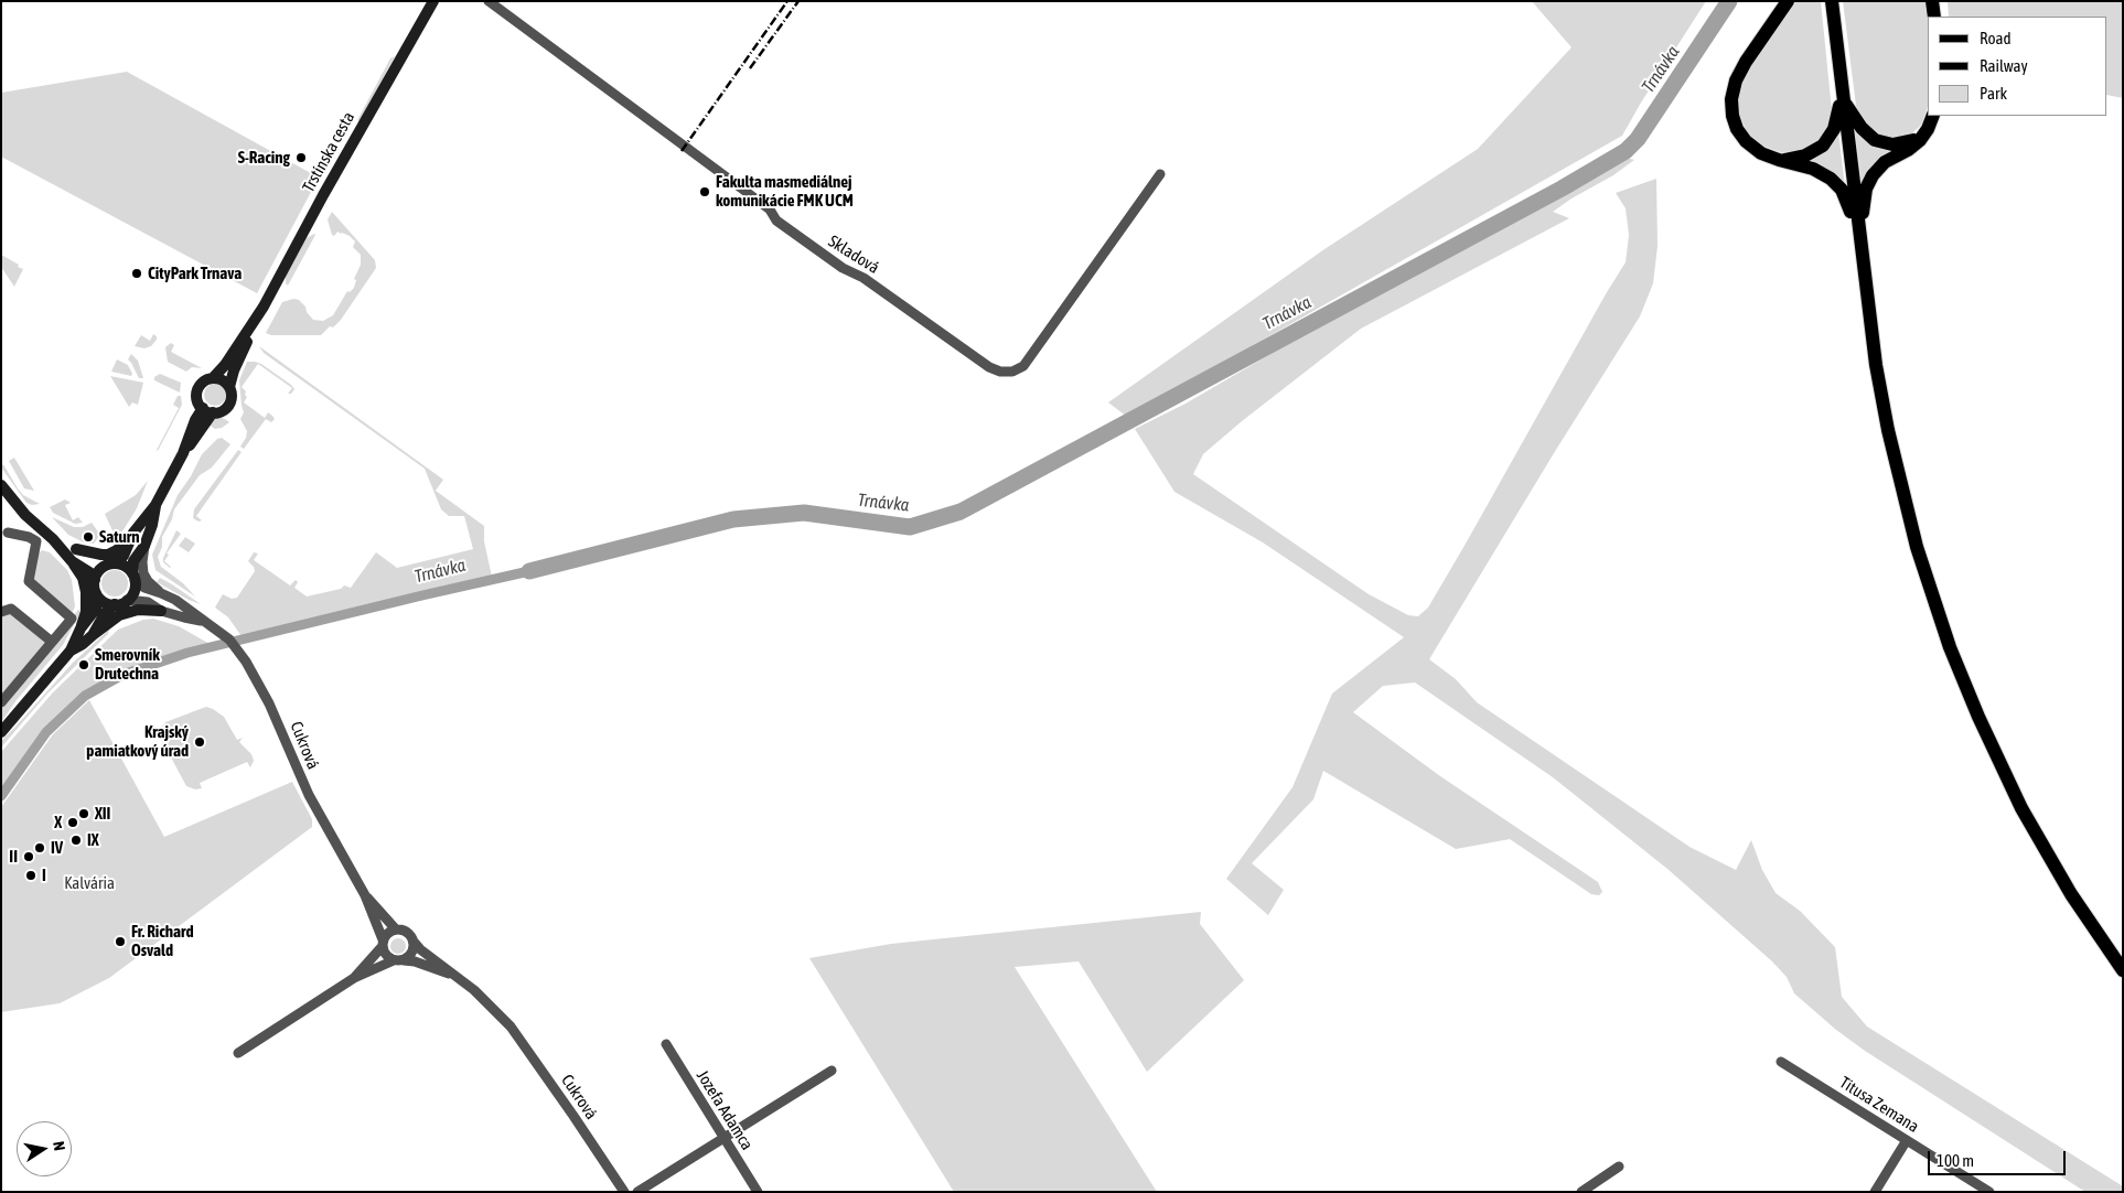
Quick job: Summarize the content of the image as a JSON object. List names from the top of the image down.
{
  "streets": {
    "main road": ["Trstínska cesta"],
    "street": [
      "Skladová",
      "Cukrová",
      "Titusa Zemana",
      "Jozefa Adamca"
    ]
  },
  "crossings": [
    ["Trstínska cesta", "Cukrová"]
  ],
  "water": ["Trnávka"],
  "parks": ["Kalvária"],
  "places": [
    "S-Racing",
    "Fakulta masmediálnej komunikácie FMK UCM",
    "CityPark Trnava",
    "Saturn",
    "Smerovník Drutechna",
    "Krajský pamiatkový úrad",
    "XII",
    "X",
    "IX",
    "IV",
    "II",
    "I",
    "Fr. Richard Osvald"
  ],
  "legend": ["Road", "Railway", "Park"],
  "scale_bar": "100 m",
  "north": "right"
}
